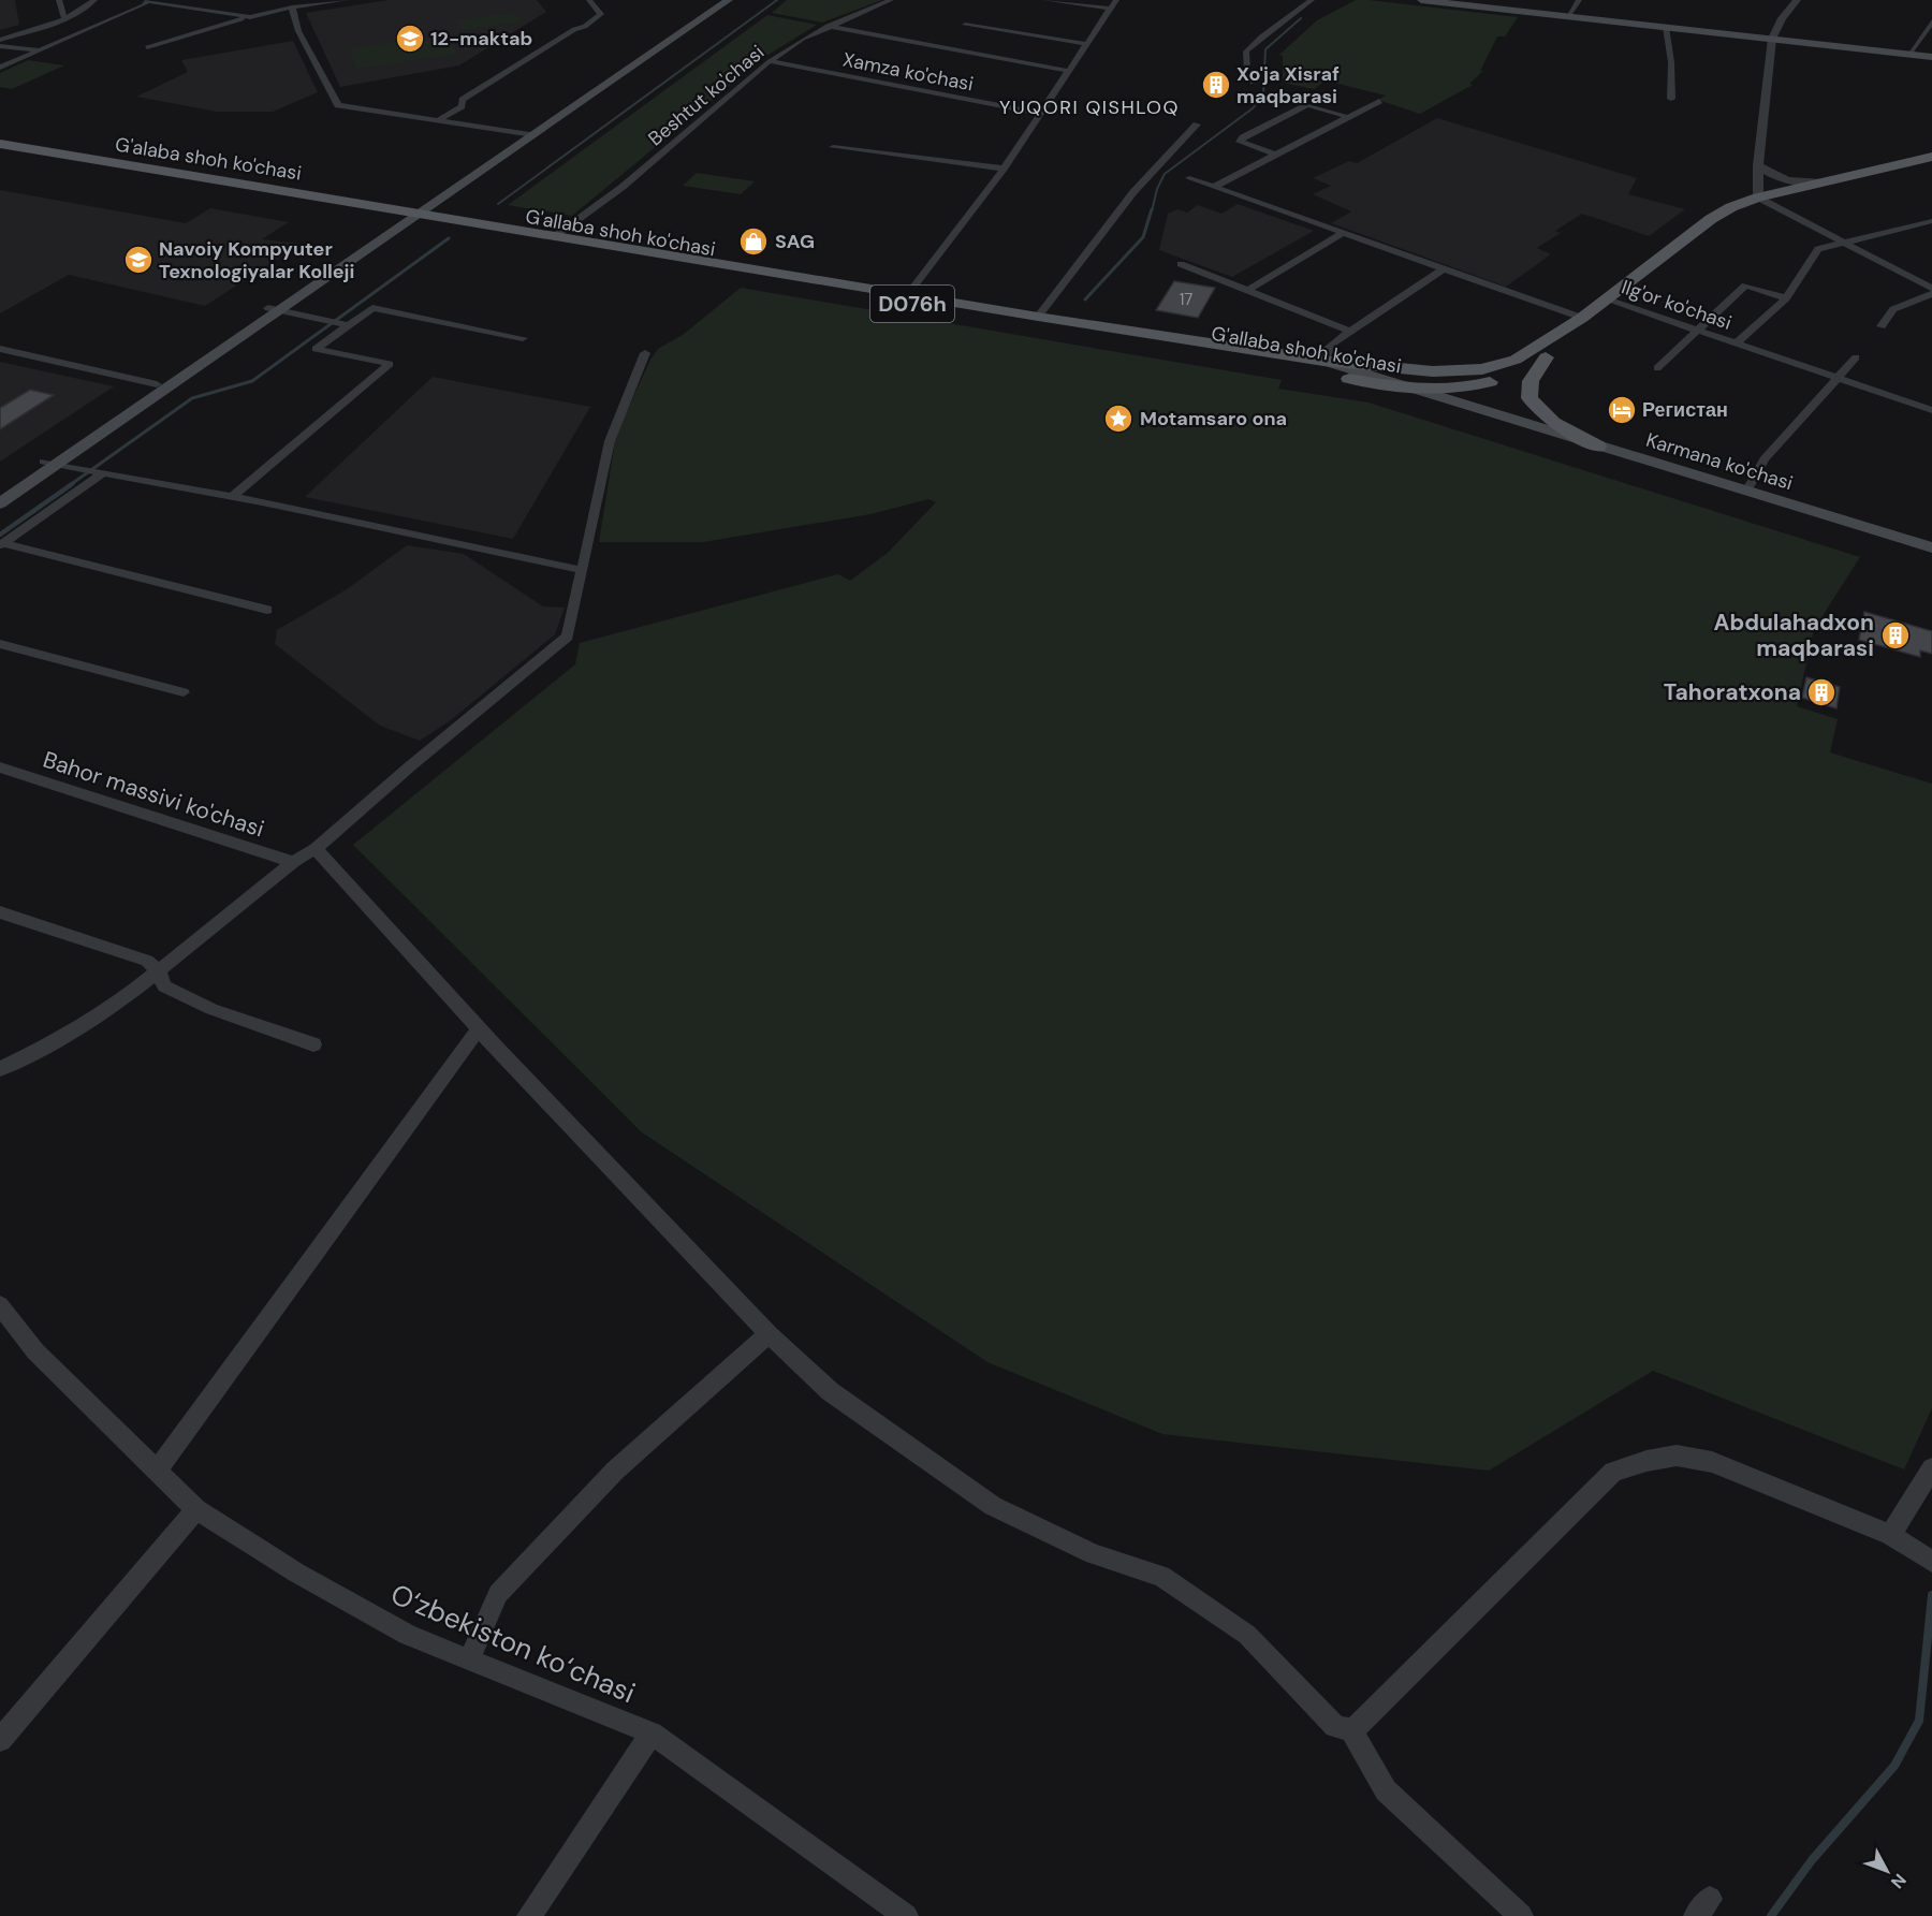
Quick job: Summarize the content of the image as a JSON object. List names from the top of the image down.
{
  "streets": {
    "main road": [
      "G'alaba shoh ko'chasi",
      "G'allaba shoh ko'chasi",
      "D076h",
      "Karmana ko'chasi"
    ],
    "street": [
      "Xamza ko'chasi",
      "Beshtut ko'chasi",
      "Ilg'or ko'chasi",
      "Bahor massivi ko'chasi",
      "O‘zbekiston ko‘chasi"
    ]
  },
  "crossings": [
    ["Xamza ko'chasi", "Beshtut ko'chasi"],
    ["Beshtut ko'chasi", "G'allaba shoh ko'chasi"],
    ["G'alaba shoh ko'chasi", "G'allaba shoh ko'chasi"],
    ["G'allaba shoh ko'chasi", "Karmana ko'chasi"]
  ],
  "districts": ["YUQORI QISHLOQ"],
  "places": {
    "school or university": ["12-maktab", "Navoiy Kompyuter Texnologiyalar Kolleji"],
    "building": ["Xo'ja Xisraf maqbarasi", "Abdulahadxon maqbarasi", "Tahoratxona"],
    "shop": ["SAG"],
    "hotel": ["Регистан"],
    "place": ["Motamsaro ona"]
  },
  "house_numbers": ["17"],
  "north": "bottom right"
}
